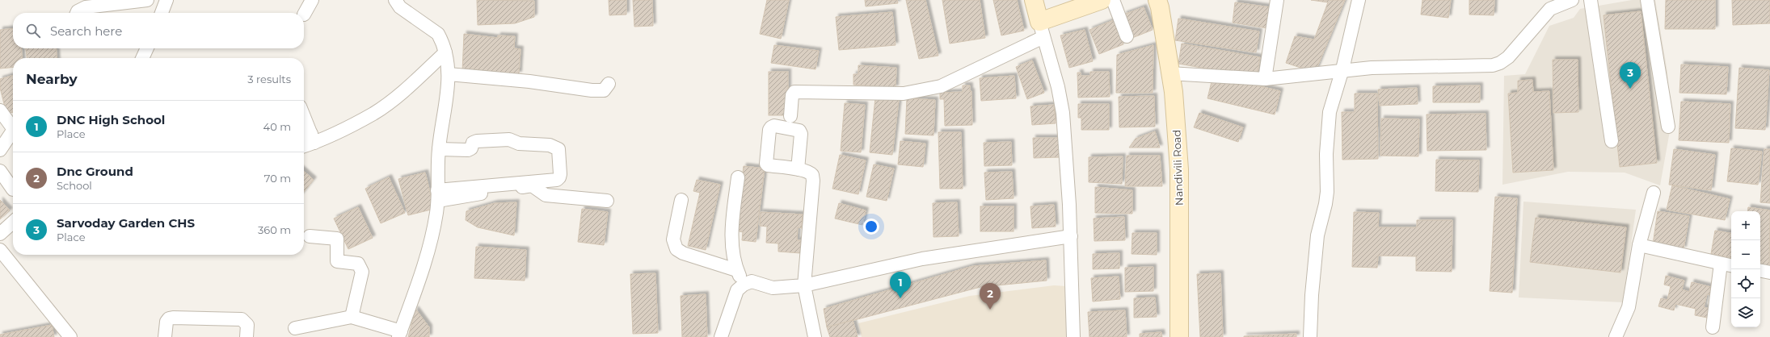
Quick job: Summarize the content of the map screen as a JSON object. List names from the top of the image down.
{
  "streets": {
    "street": ["Nandivili Road"]
  },
  "page": {
    "search": "Search here",
    "heading": ["Nearby", "3 results"],
    "pins": ["3", "1", "2"],
    "list": [
      {
        "mark": "1",
        "name": "DNC High School",
        "note": "Place",
        "value": "40 m"
      },
      {
        "mark": "2",
        "name": "Dnc Ground",
        "note": "School",
        "value": "70 m"
      },
      {
        "mark": "3",
        "name": "Sarvoday Garden CHS",
        "note": "Place",
        "value": "360 m"
      }
    ],
    "map_buttons": ["+", "−"]
  }
}
